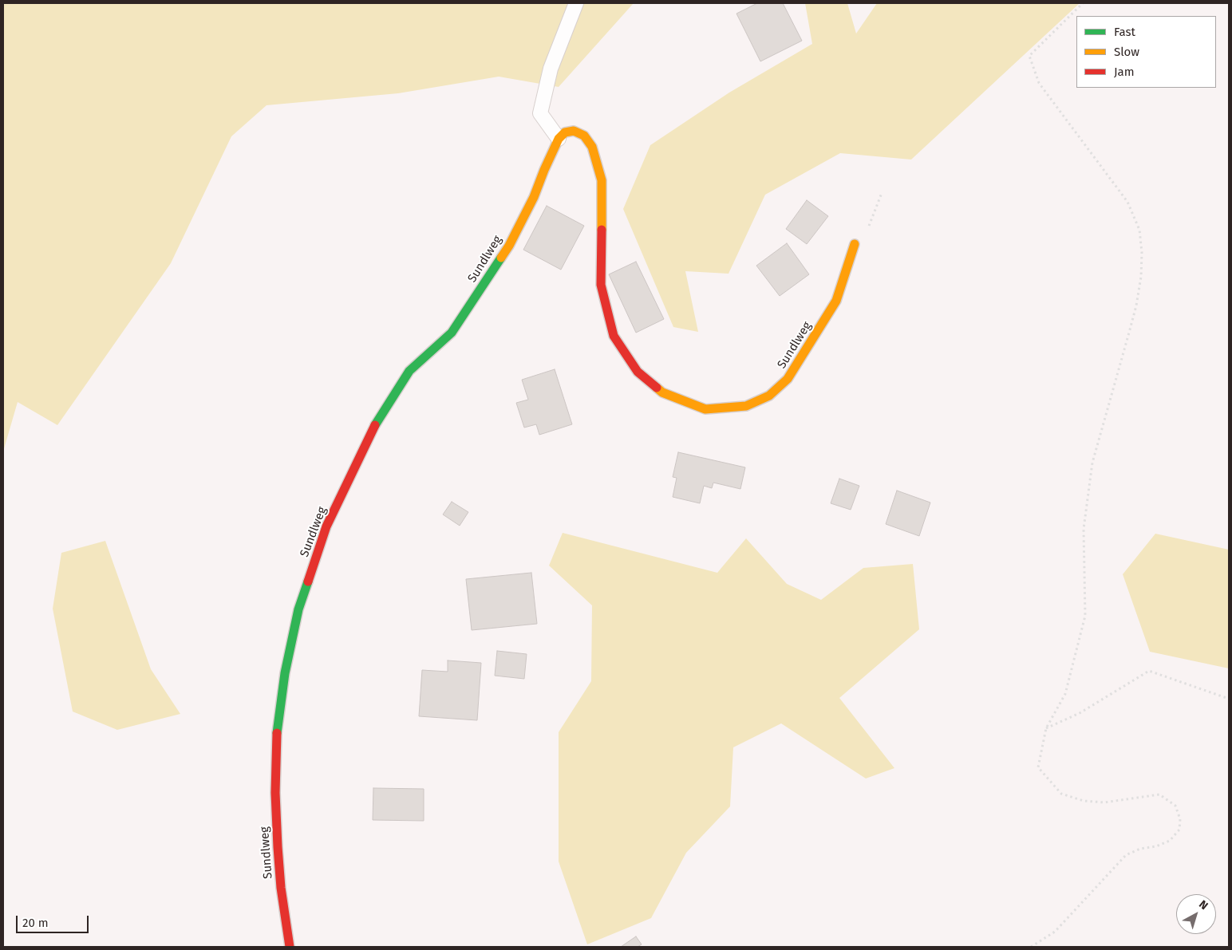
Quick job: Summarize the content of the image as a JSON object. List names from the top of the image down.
{
  "streets": {
    "street": ["Sundlweg"]
  },
  "legend": ["Fast", "Slow", "Jam"],
  "scale_bar": "20 m",
  "north": "top right"
}
